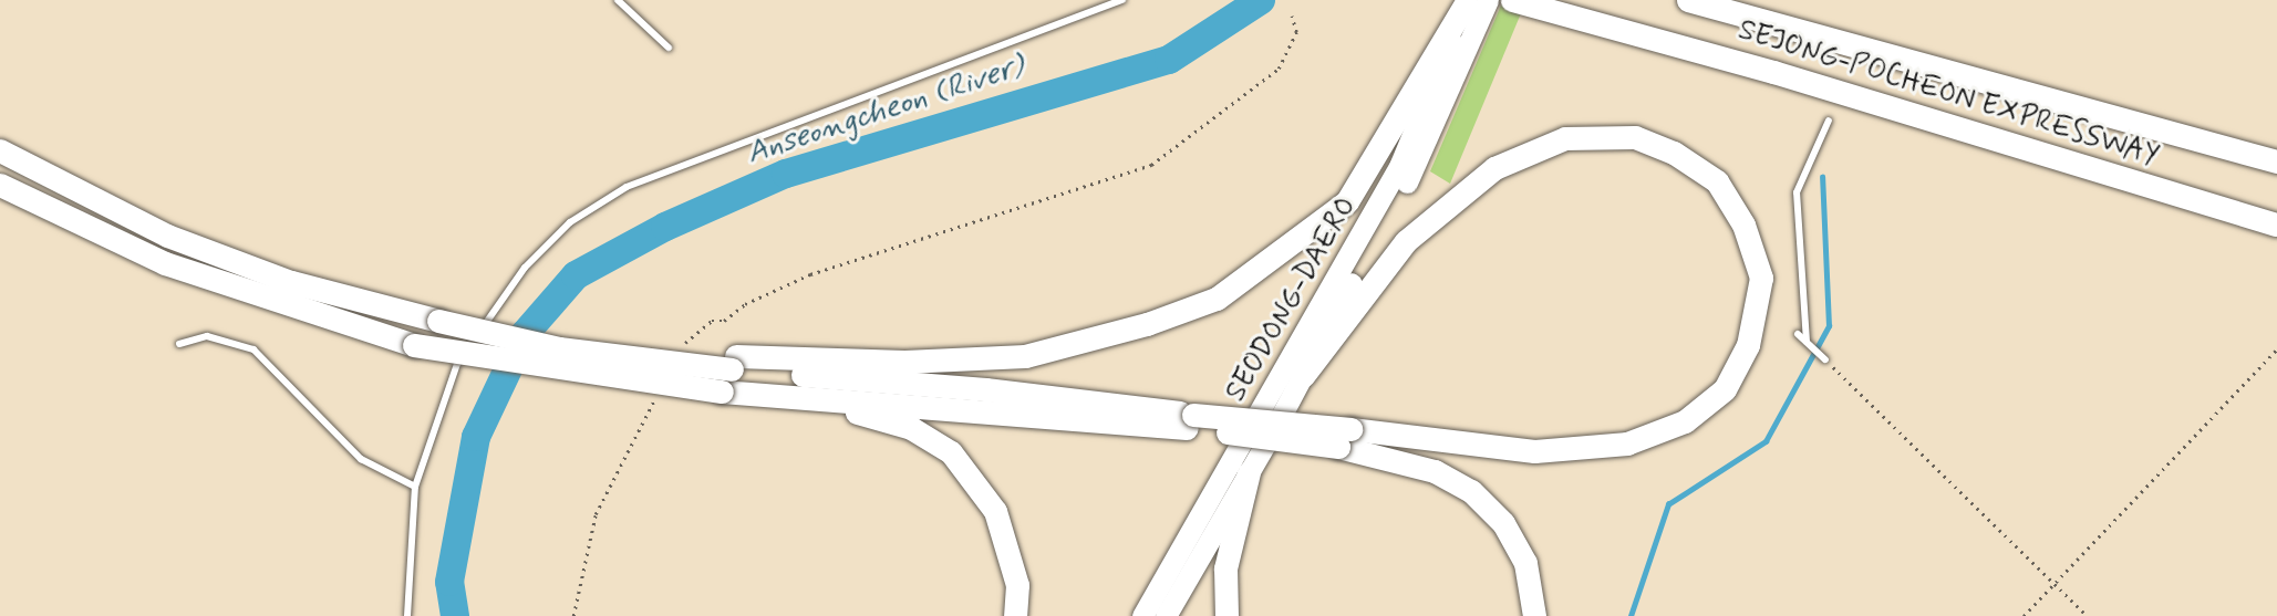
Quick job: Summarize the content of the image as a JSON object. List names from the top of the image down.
{
  "streets": {
    "highway": ["SEJONG-POCHEON EXPRESSWAY"],
    "main road": ["SEODONG-DAERO"]
  },
  "water": ["Anseongcheon (River)"]
}
